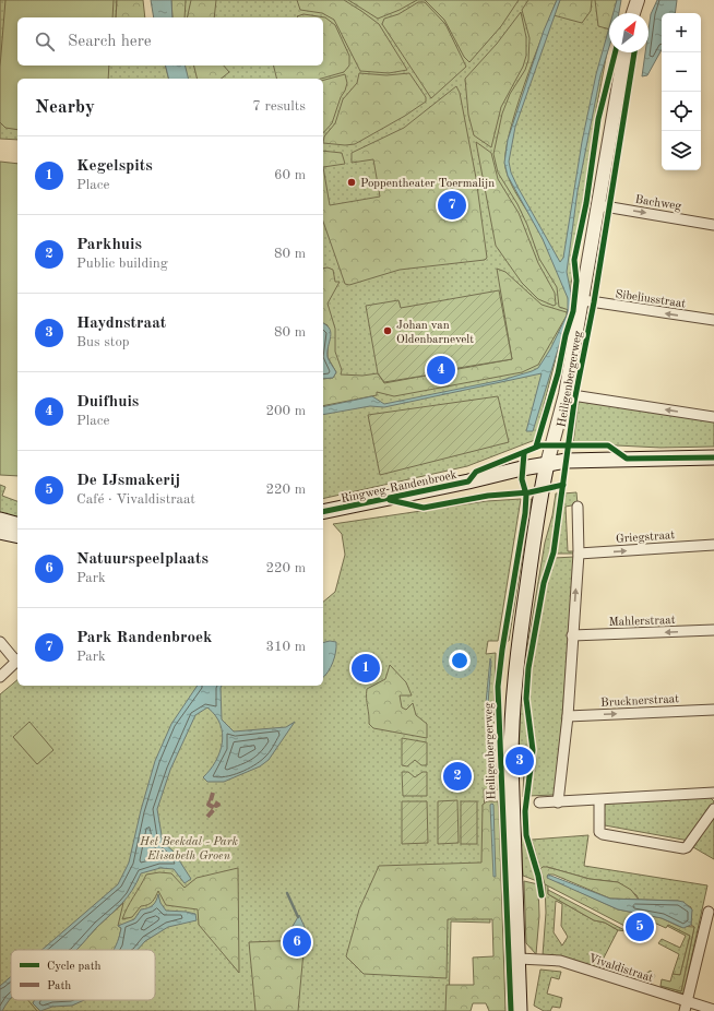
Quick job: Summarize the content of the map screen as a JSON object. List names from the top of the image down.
{
  "streets": {
    "main road": ["Heiligenbergerweg", "Ringweg-Randenbroek"],
    "street": [
      "Bachweg",
      "Sibeliusstraat",
      "Griegstraat",
      "Mahlerstraat",
      "Brucknerstraat",
      "Vivaldistraat"
    ]
  },
  "crossings": [
    ["Bachweg", "Heiligenbergerweg"],
    ["Sibeliusstraat", "Heiligenbergerweg"],
    ["Heiligenbergerweg", "Ringweg-Randenbroek"],
    ["Heiligenbergerweg", "Vivaldistraat"]
  ],
  "one_way": [
    "Bachweg",
    "Sibeliusstraat",
    "Griegstraat",
    "Mahlerstraat"
  ],
  "parks": ["Het Beekdal - Park Elisabeth Groen"],
  "places": ["Poppentheater Toermalijn", "Johan van Oldenbarnevelt"],
  "legend": ["Cycle path", "Path"],
  "north": "top right",
  "page": {
    "map_buttons": ["+", "−"],
    "search": "Search here",
    "heading": ["Nearby", "7 results"],
    "list": [
      {
        "mark": "1",
        "name": "Kegelspits",
        "note": "Place",
        "value": "60 m"
      },
      {
        "mark": "2",
        "name": "Parkhuis",
        "note": "Public building",
        "value": "80 m"
      },
      {
        "mark": "3",
        "name": "Haydnstraat",
        "note": "Bus stop",
        "value": "80 m"
      },
      {
        "mark": "4",
        "name": "Duifhuis",
        "note": "Place",
        "value": "200 m"
      },
      {
        "mark": "5",
        "name": "De IJsmakerij",
        "note": "Café · Vivaldistraat",
        "value": "220 m"
      },
      {
        "mark": "6",
        "name": "Natuurspeelplaats",
        "note": "Park",
        "value": "220 m"
      },
      {
        "mark": "7",
        "name": "Park Randenbroek",
        "note": "Park",
        "value": "310 m"
      }
    ],
    "pins": [
      "7",
      "4",
      "1",
      "3",
      "2",
      "5",
      "6"
    ]
  }
}
